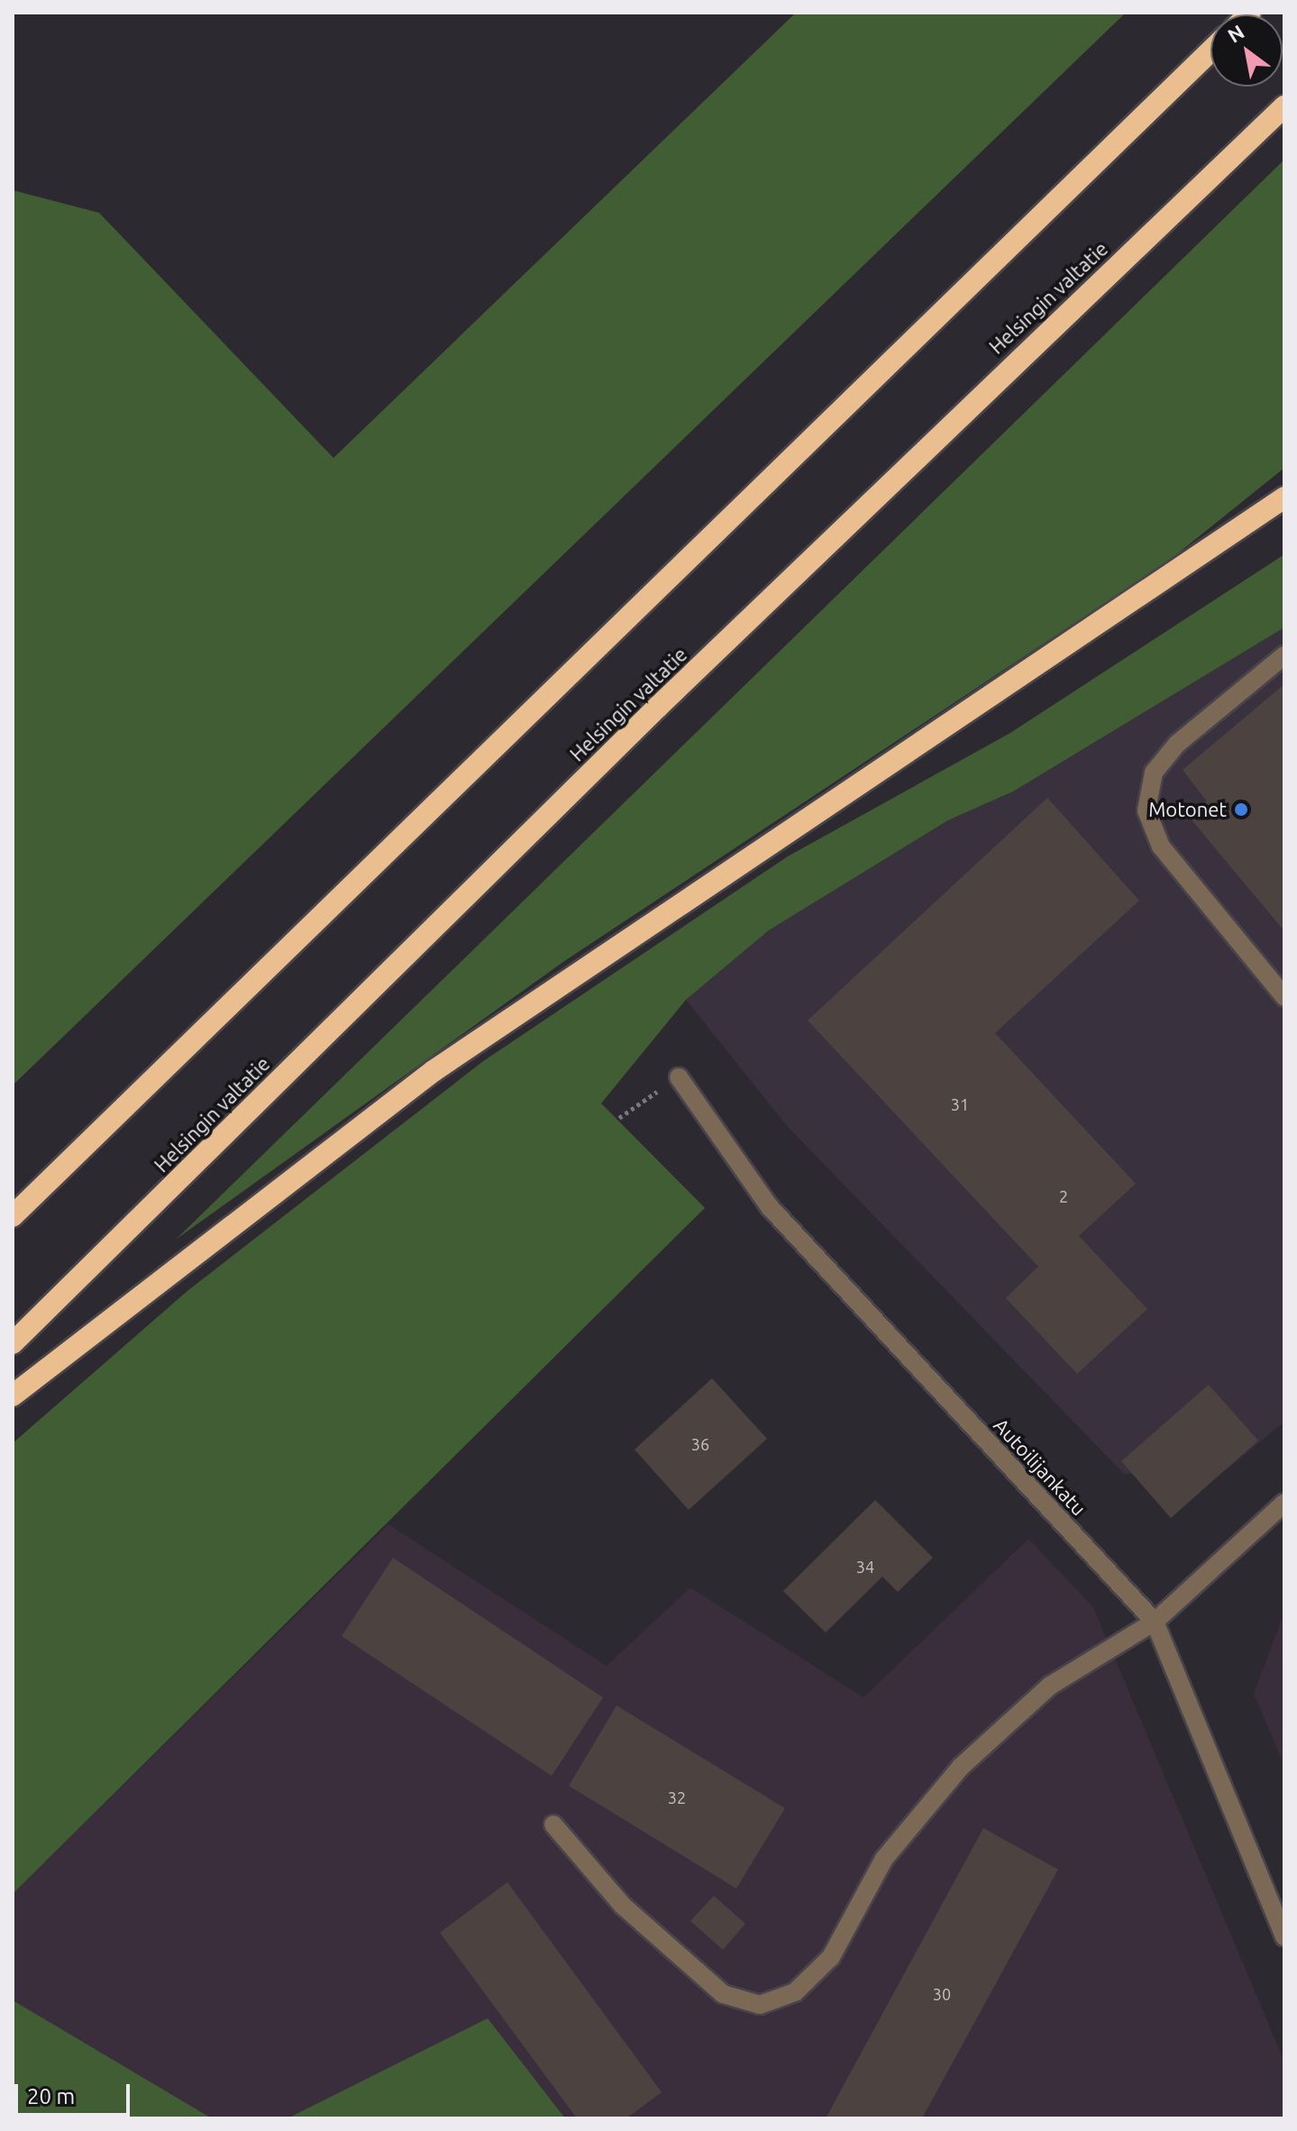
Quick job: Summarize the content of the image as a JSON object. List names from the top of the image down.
{
  "streets": {
    "highway": ["Helsingin valtatie"],
    "street": ["Autoilijankatu"]
  },
  "places": ["Motonet"],
  "house_numbers": [
    "31",
    "2",
    "36",
    "34",
    "32",
    "30"
  ],
  "scale_bar": "20 m",
  "north": "top left"
}
